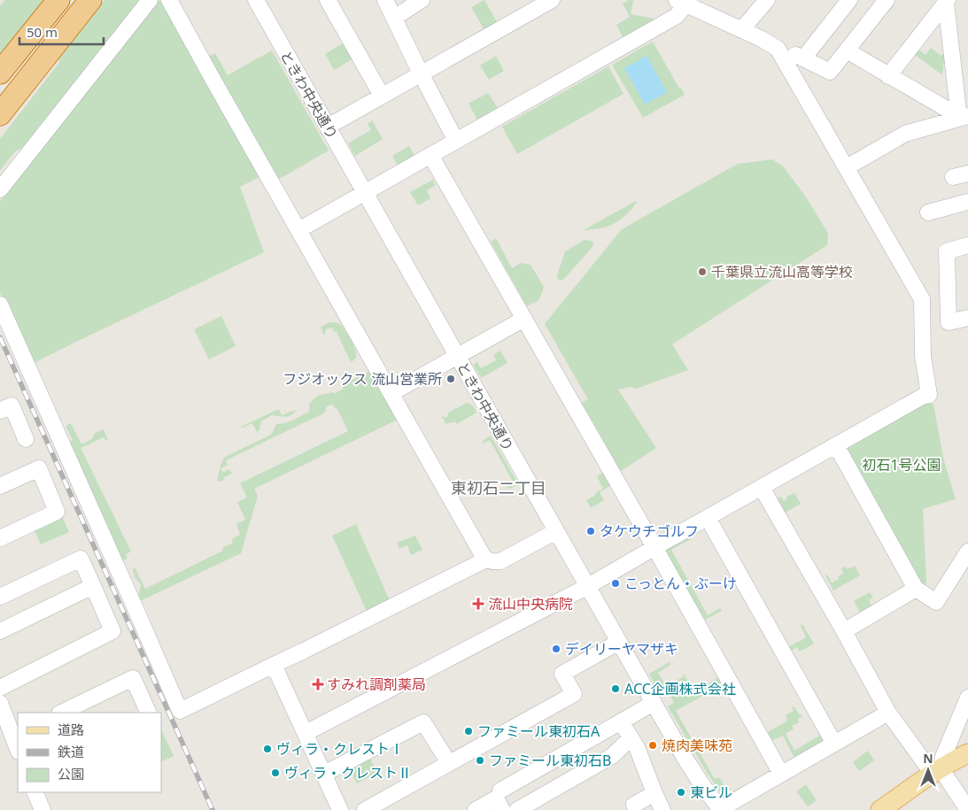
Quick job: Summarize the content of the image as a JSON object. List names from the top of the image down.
{
  "streets": {
    "street": ["ときわ中央通り"]
  },
  "districts": ["東初石二丁目"],
  "parks": ["初石1号公園"],
  "places": {
    "other": [
      "千葉県立流山高等学校",
      "フジオックス 流山営業所",
      "タケウチゴルフ",
      "こっとん・ぶーけ",
      "デイリーヤマザキ",
      "ACC企画株式会社",
      "ファミール東初石A",
      "焼肉美味苑",
      "ヴィラ・クレストⅠ",
      "ファミール東初石B",
      "ヴィラ・クレストⅡ",
      "東ビル"
    ],
    "health": ["流山中央病院", "すみれ調剤薬局"]
  },
  "legend": ["道路", "鉄道", "公園"],
  "scale_bar": "50 m",
  "north": "top"
}
